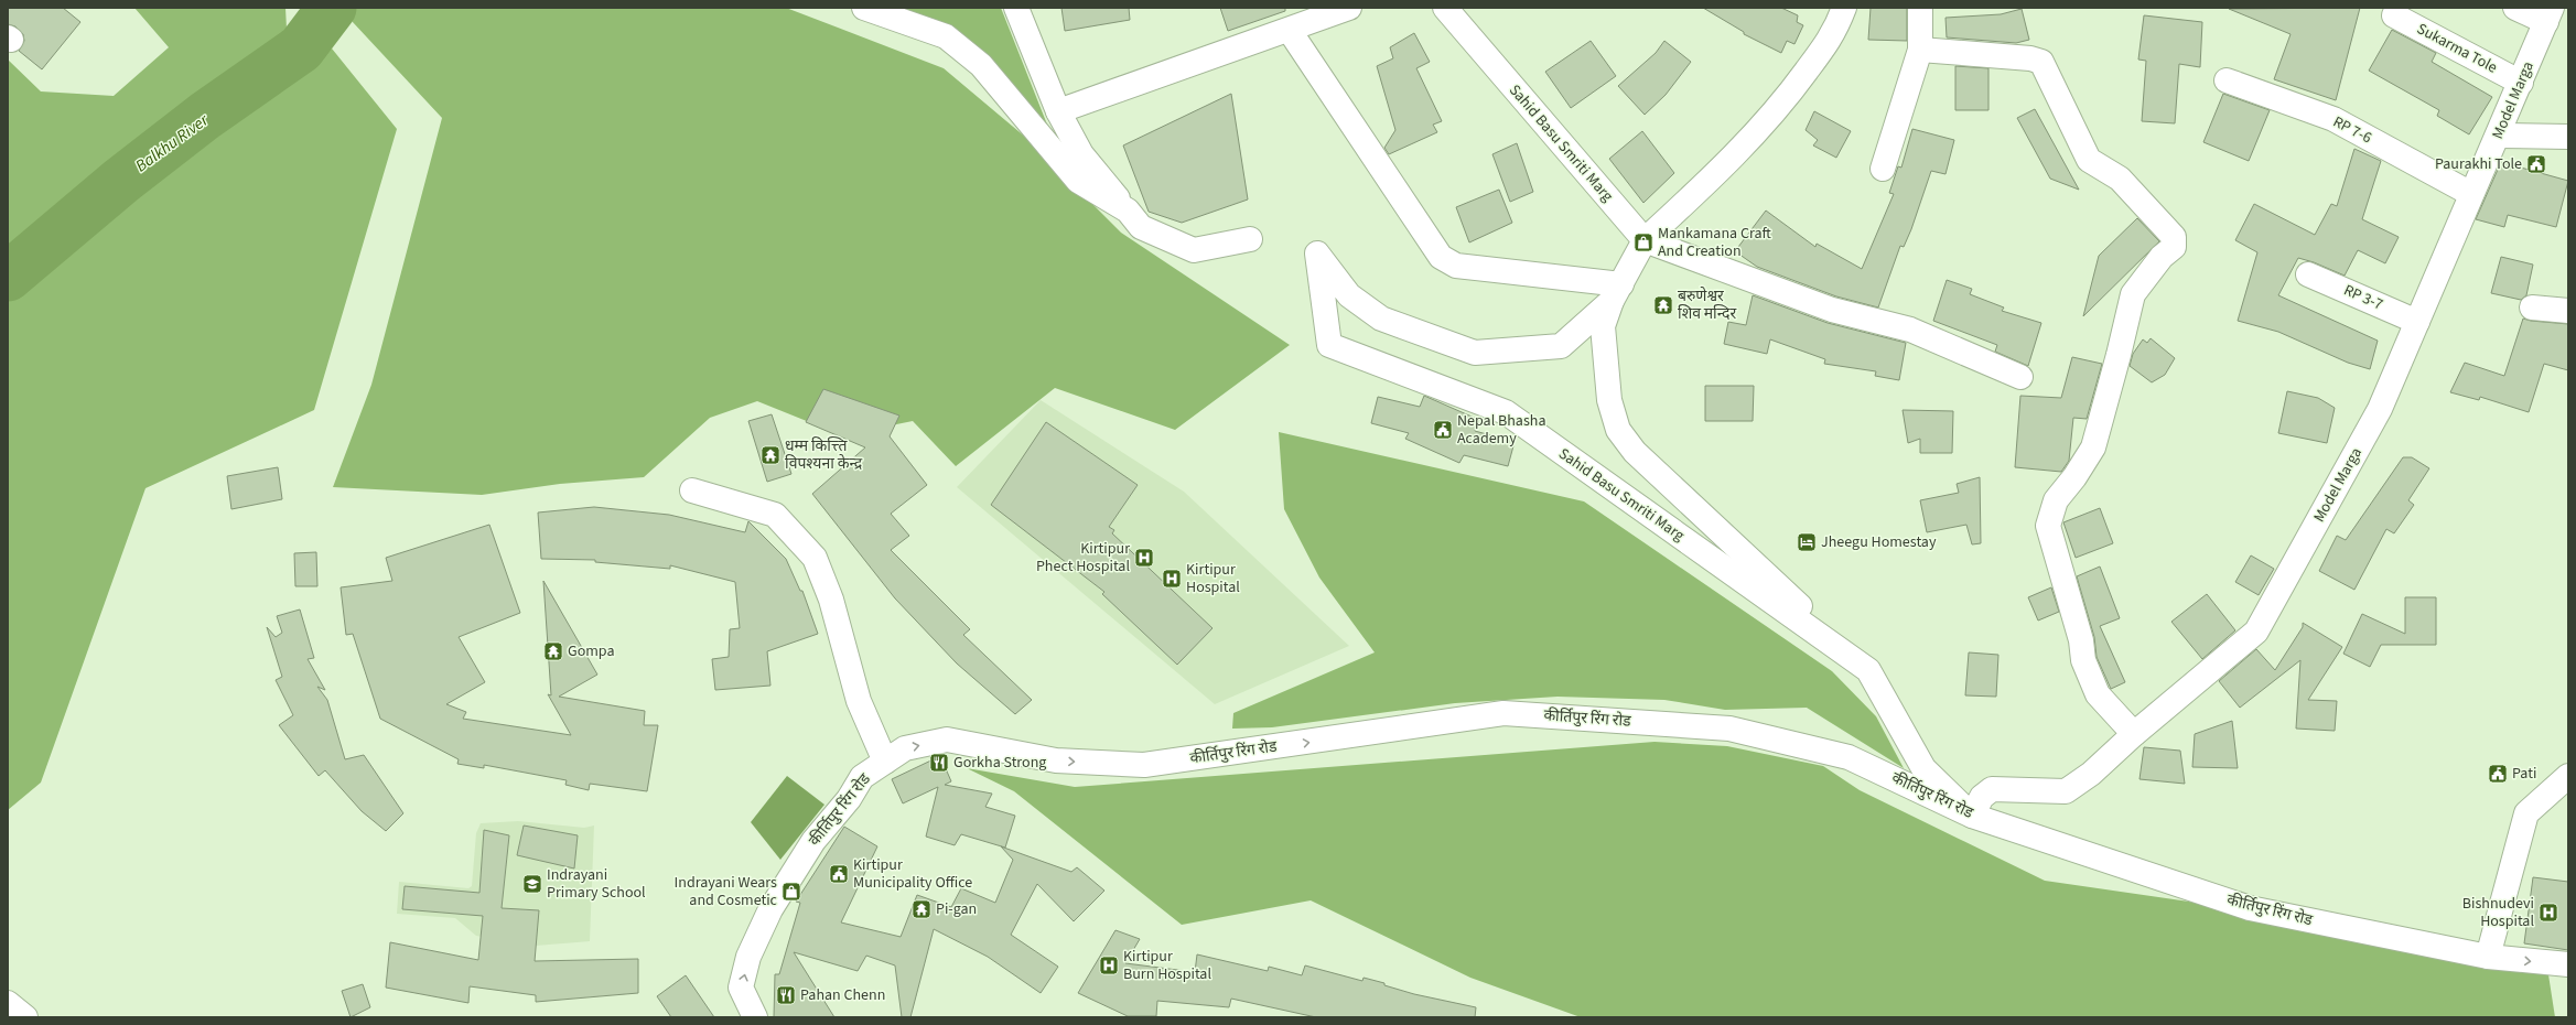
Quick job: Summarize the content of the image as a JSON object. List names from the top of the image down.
{
  "streets": {
    "street": [
      "Sukarma Tole",
      "Model Marga",
      "RP 7-6",
      "Sahid Basu Smriti Marg",
      "RP 3-7",
      "कीर्तिपुर रिंग रोड"
    ]
  },
  "crossings": [
    ["Sukarma Tole", "Model Marga"],
    ["Model Marga", "RP 7-6"],
    ["Model Marga", "Sahid Basu Smriti Marg"],
    ["Model Marga", "RP 3-7"],
    ["Model Marga", "कीर्तिपुर रिंग रोड"],
    ["Sahid Basu Smriti Marg", "कीर्तिपुर रिंग रोड"]
  ],
  "one_way": ["कीर्तिपुर रिंग रोड"],
  "water": ["Balkhu River"],
  "places": {
    "public building": [
      "Paurakhi Tole",
      "Nepal Bhasha Academy",
      "Pati",
      "Kirtipur Municipality Office"
    ],
    "shop": ["Mankamana Craft And Creation", "Indrayani Wears and Cosmetic"],
    "temple": [
      "बरुणेश्वर शिव मन्दिर",
      "धम्म कित्त्ति विपश्यना केन्द्र",
      "Gompa",
      "Pi-gan"
    ],
    "hotel": ["Jheegu Homestay"],
    "hospital": [
      "Kirtipur Phect Hospital",
      "Kirtipur Hospital",
      "Bishnudevi Hospital",
      "Kirtipur Burn Hospital"
    ],
    "restaurant": ["Gorkha Strong", "Pahan Chenn"],
    "school or university": ["Indrayani Primary School"]
  }
}
